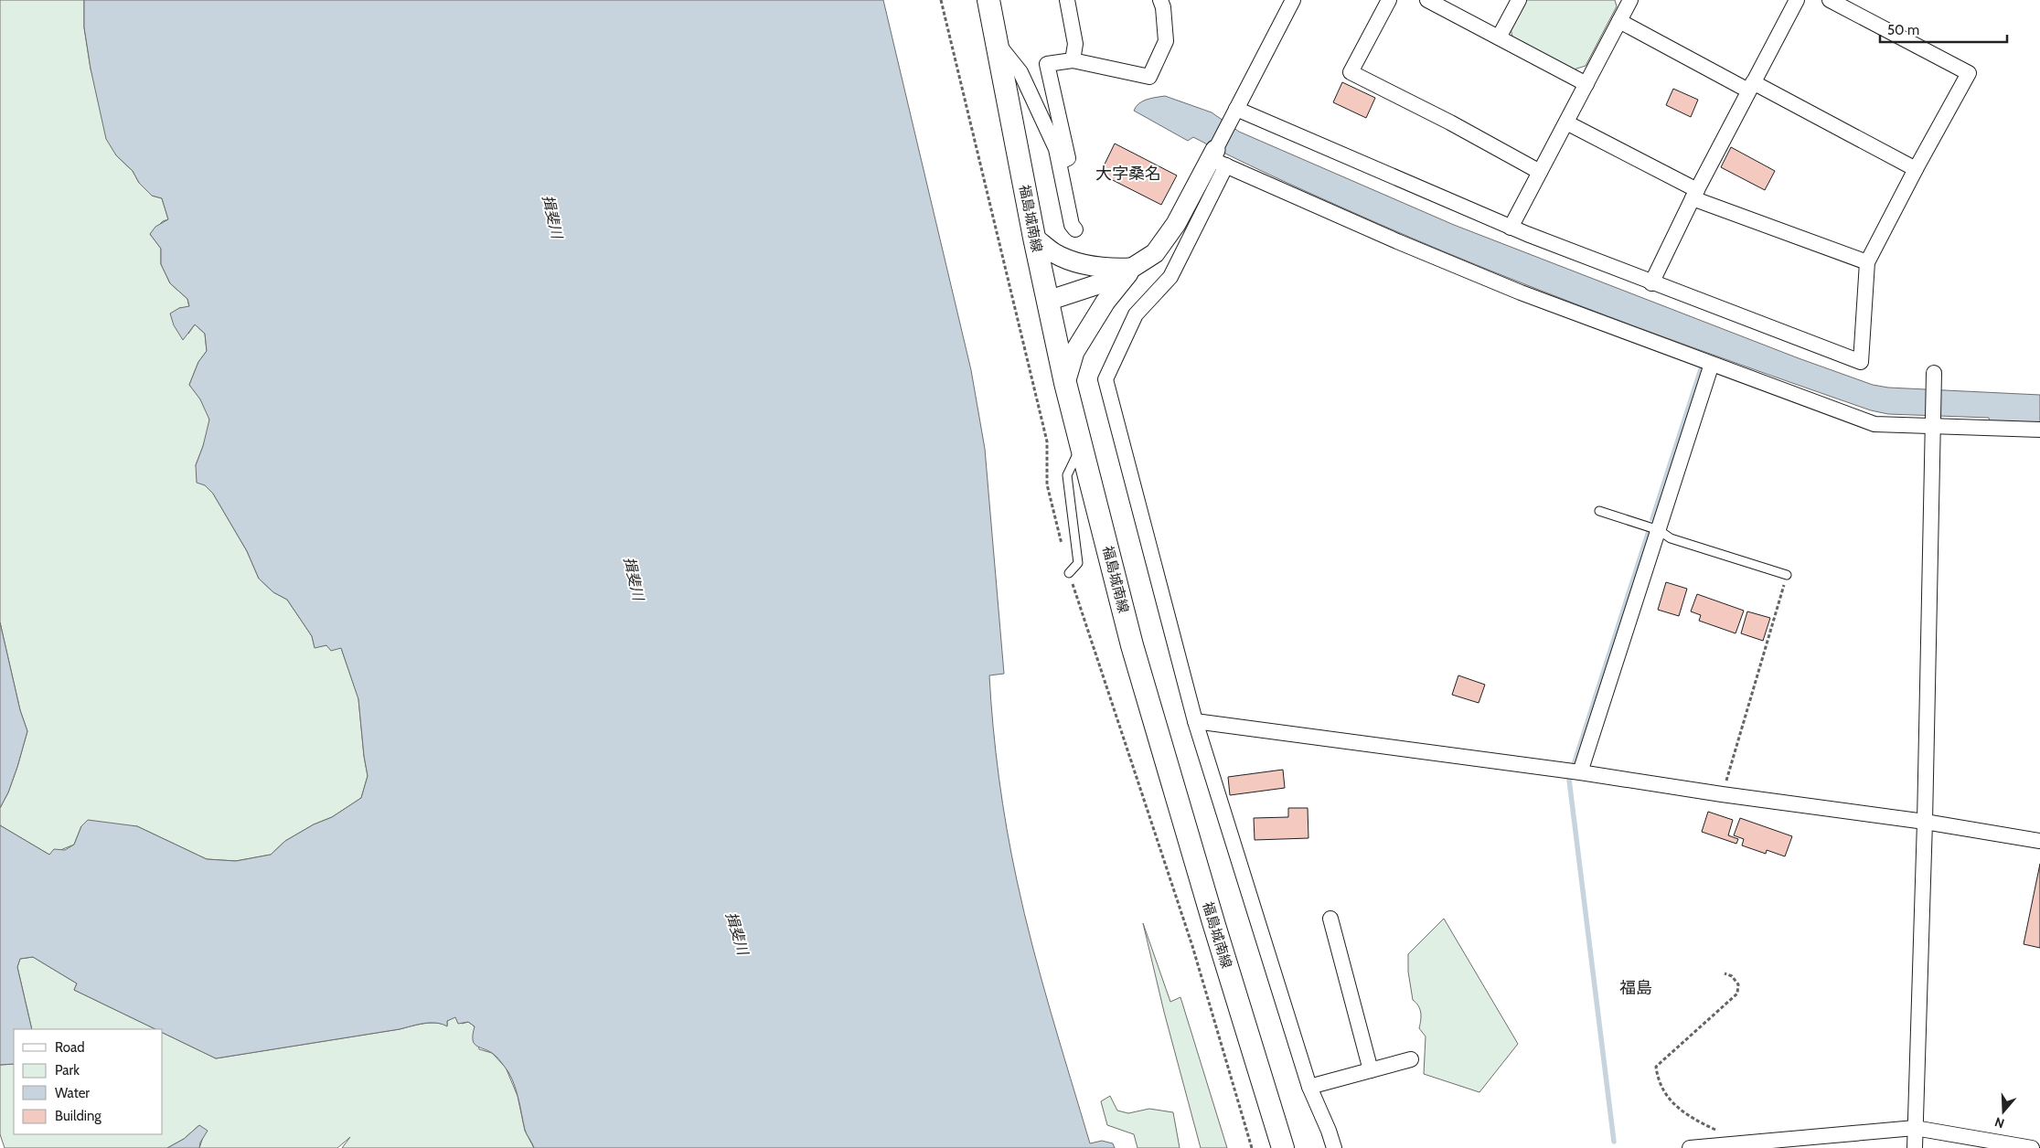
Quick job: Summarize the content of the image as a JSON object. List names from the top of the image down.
{
  "streets": {
    "main road": ["福島城南線"]
  },
  "districts": ["大字桑名", "福島"],
  "water": ["揖斐川"],
  "legend": [
    "Road",
    "Park",
    "Water",
    "Building"
  ],
  "scale_bar": "50 m",
  "north": "bottom"
}
